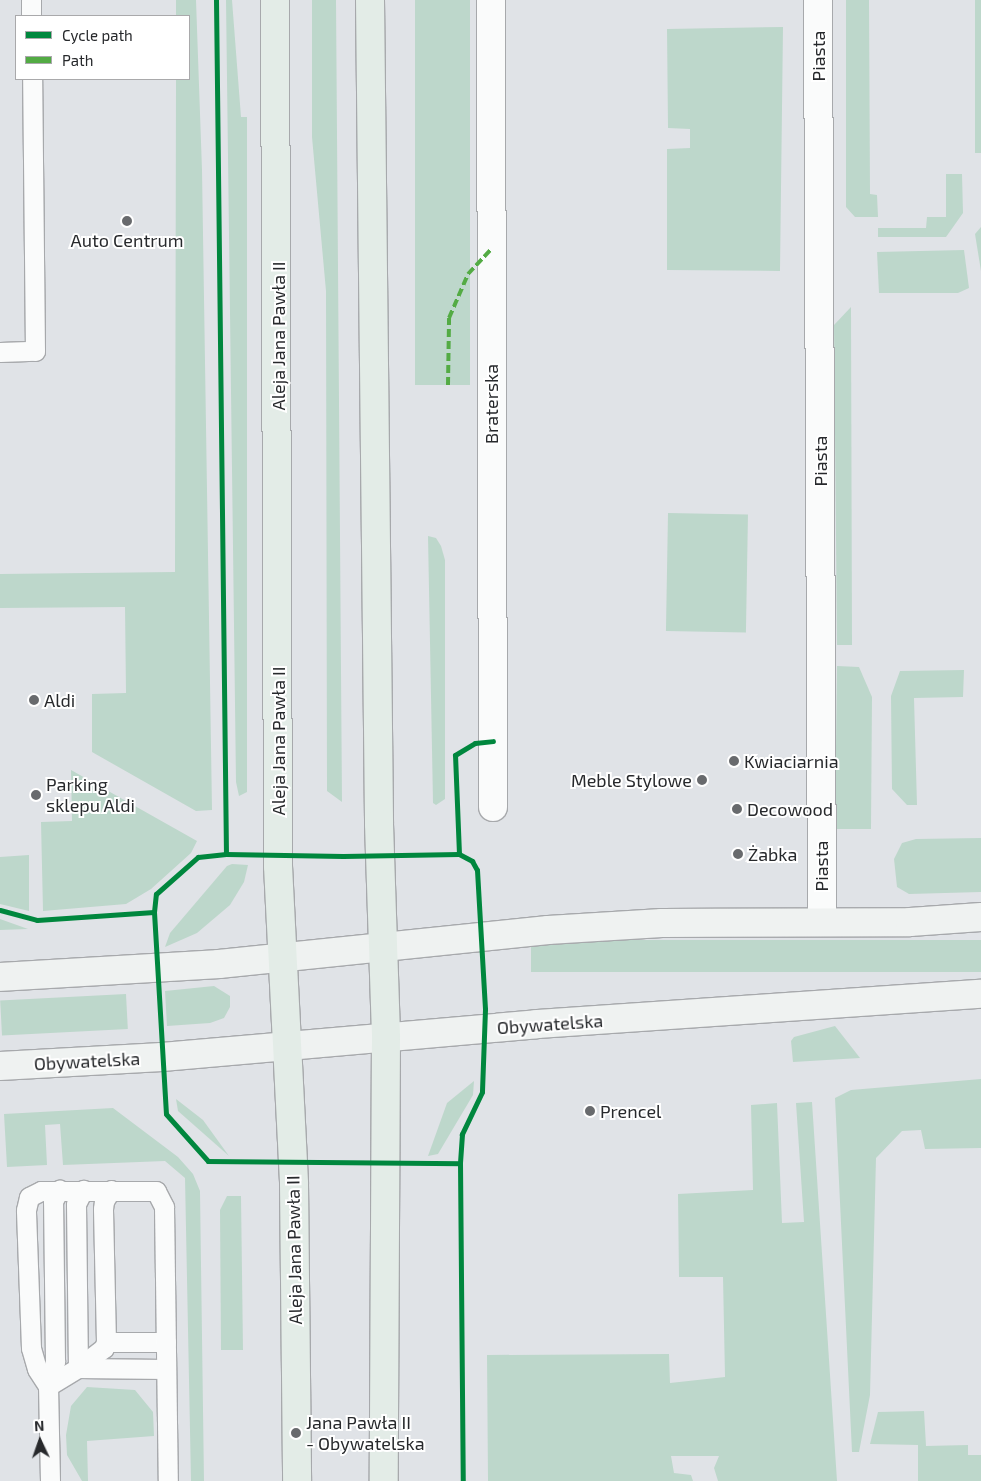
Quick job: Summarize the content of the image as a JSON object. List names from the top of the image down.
{
  "streets": {
    "main road": ["Aleja Jana Pawła II", "Obywatelska"],
    "street": ["Piasta", "Braterska"]
  },
  "crossings": [
    ["Aleja Jana Pawła II", "Obywatelska"]
  ],
  "places": [
    "Auto Centrum",
    "Aldi",
    "Kwiaciarnia",
    "Meble Stylowe",
    "Parking sklepu Aldi",
    "Decowood",
    "Żabka",
    "Prencel",
    "Jana Pawła II - Obywatelska"
  ],
  "legend": ["Cycle path", "Path"],
  "north": "top"
}
